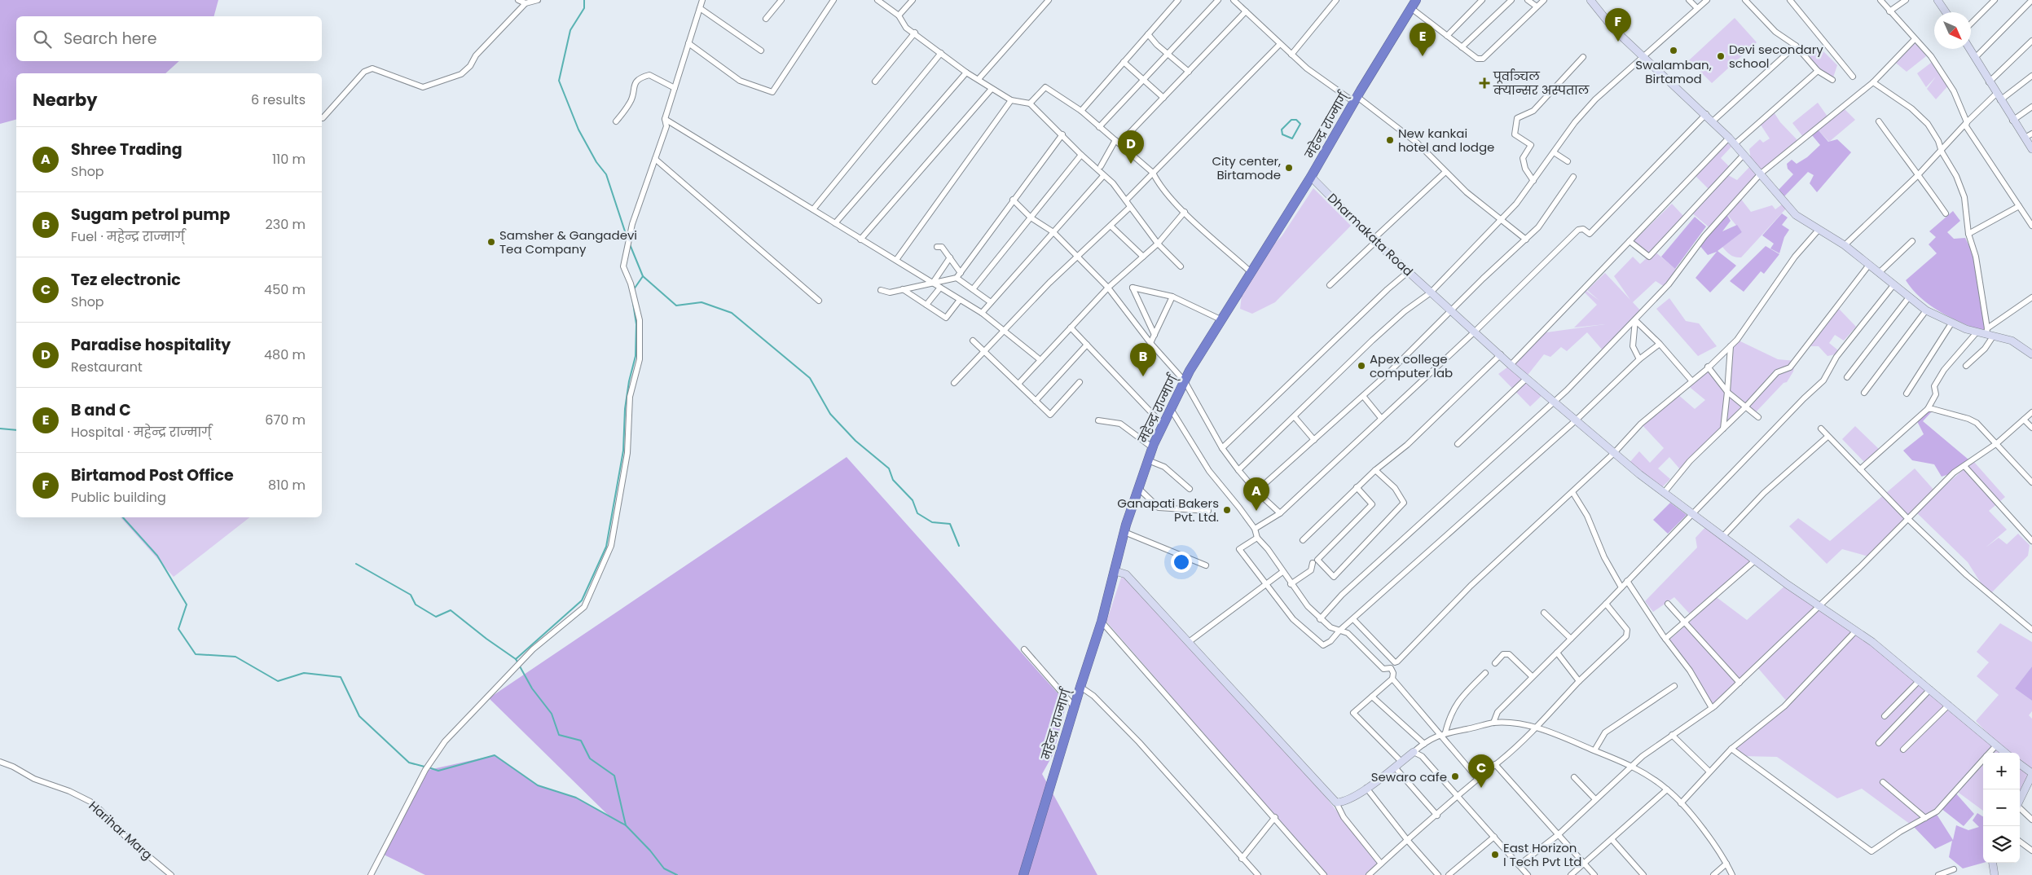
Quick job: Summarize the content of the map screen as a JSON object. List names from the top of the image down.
{
  "streets": {
    "highway": ["महेन्द्र राज्मार्ग्"],
    "street": ["Dharmakata Road", "Harihar Marg"]
  },
  "crossings": [
    ["महेन्द्र राज्मार्ग्", "Dharmakata Road"]
  ],
  "places": {
    "other": [
      "Swalamban, Birtamod",
      "Devi secondary school",
      "New kankai hotel and lodge",
      "City center, Birtamode",
      "Samsher & Gangadevi Tea Company",
      "Apex college computer lab",
      "Ganapati Bakers Pvt. Ltd.",
      "Sewaro cafe",
      "East Horizon I Tech Pvt Ltd"
    ],
    "health": ["पूर्वाञ्चल क्यान्सर अस्पताल"]
  },
  "north": "bottom right",
  "page": {
    "pins": [
      "F",
      "E",
      "D",
      "B",
      "A",
      "C"
    ],
    "search": "Search here",
    "heading": ["Nearby", "6 results"],
    "list": [
      {
        "mark": "A",
        "name": "Shree Trading",
        "note": "Shop",
        "value": "110 m"
      },
      {
        "mark": "B",
        "name": "Sugam petrol pump",
        "note": "Fuel · महेन्द्र राज्मार्ग्",
        "value": "230 m"
      },
      {
        "mark": "C",
        "name": "Tez electronic",
        "note": "Shop",
        "value": "450 m"
      },
      {
        "mark": "D",
        "name": "Paradise hospitality",
        "note": "Restaurant",
        "value": "480 m"
      },
      {
        "mark": "E",
        "name": "B and C",
        "note": "Hospital · महेन्द्र राज्मार्ग्",
        "value": "670 m"
      },
      {
        "mark": "F",
        "name": "Birtamod Post Office",
        "note": "Public building",
        "value": "810 m"
      }
    ],
    "map_buttons": ["+", "−"]
  }
}
